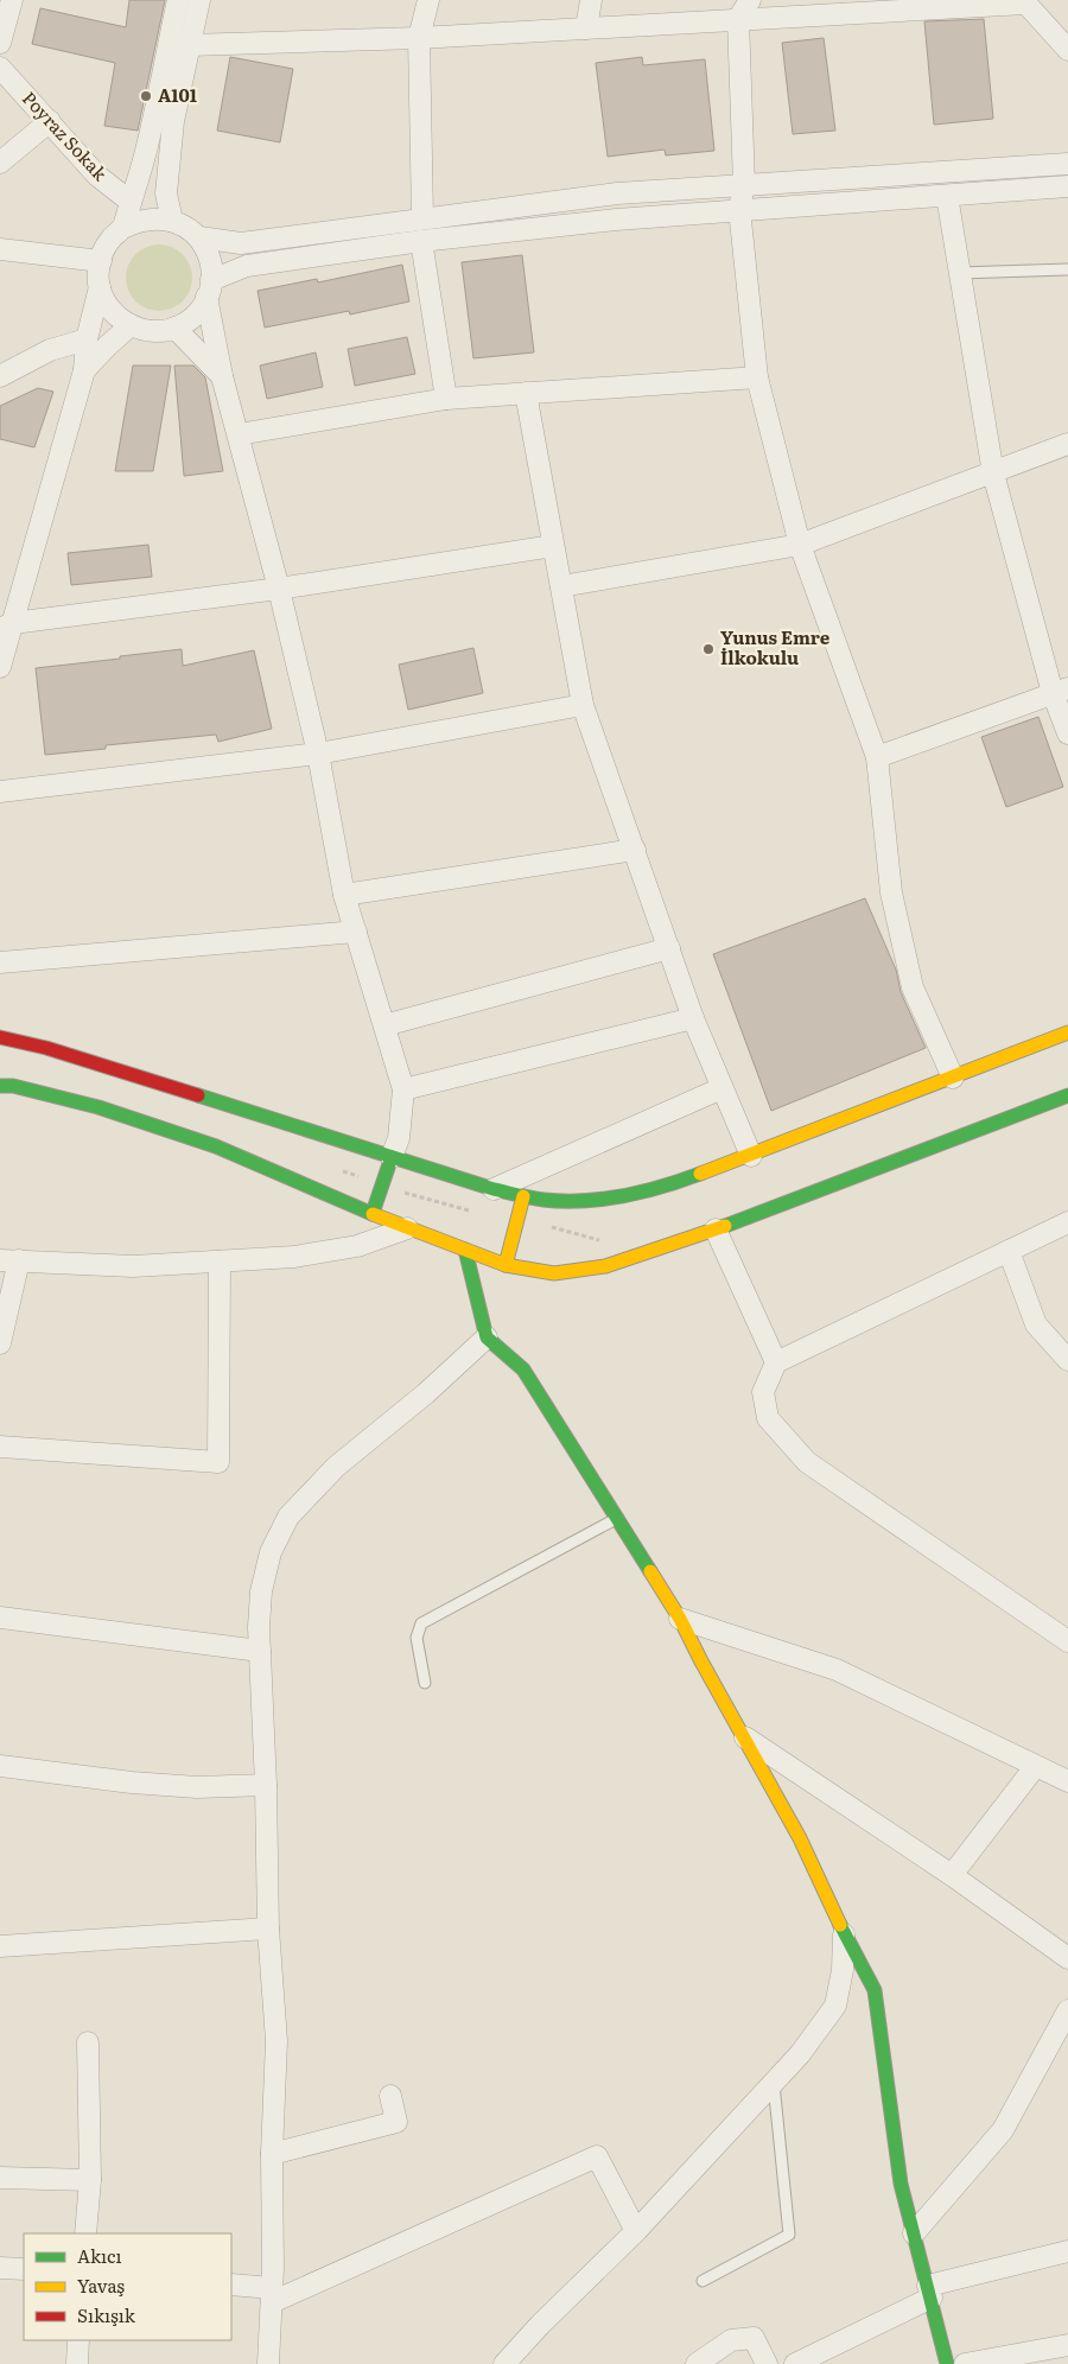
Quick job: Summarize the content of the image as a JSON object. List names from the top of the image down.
{
  "streets": {
    "street": ["Poyraz Sokak"]
  },
  "places": ["A101", "Yunus Emre İlkokulu"],
  "legend": ["Akıcı", "Yavaş", "Sıkışık"]
}
